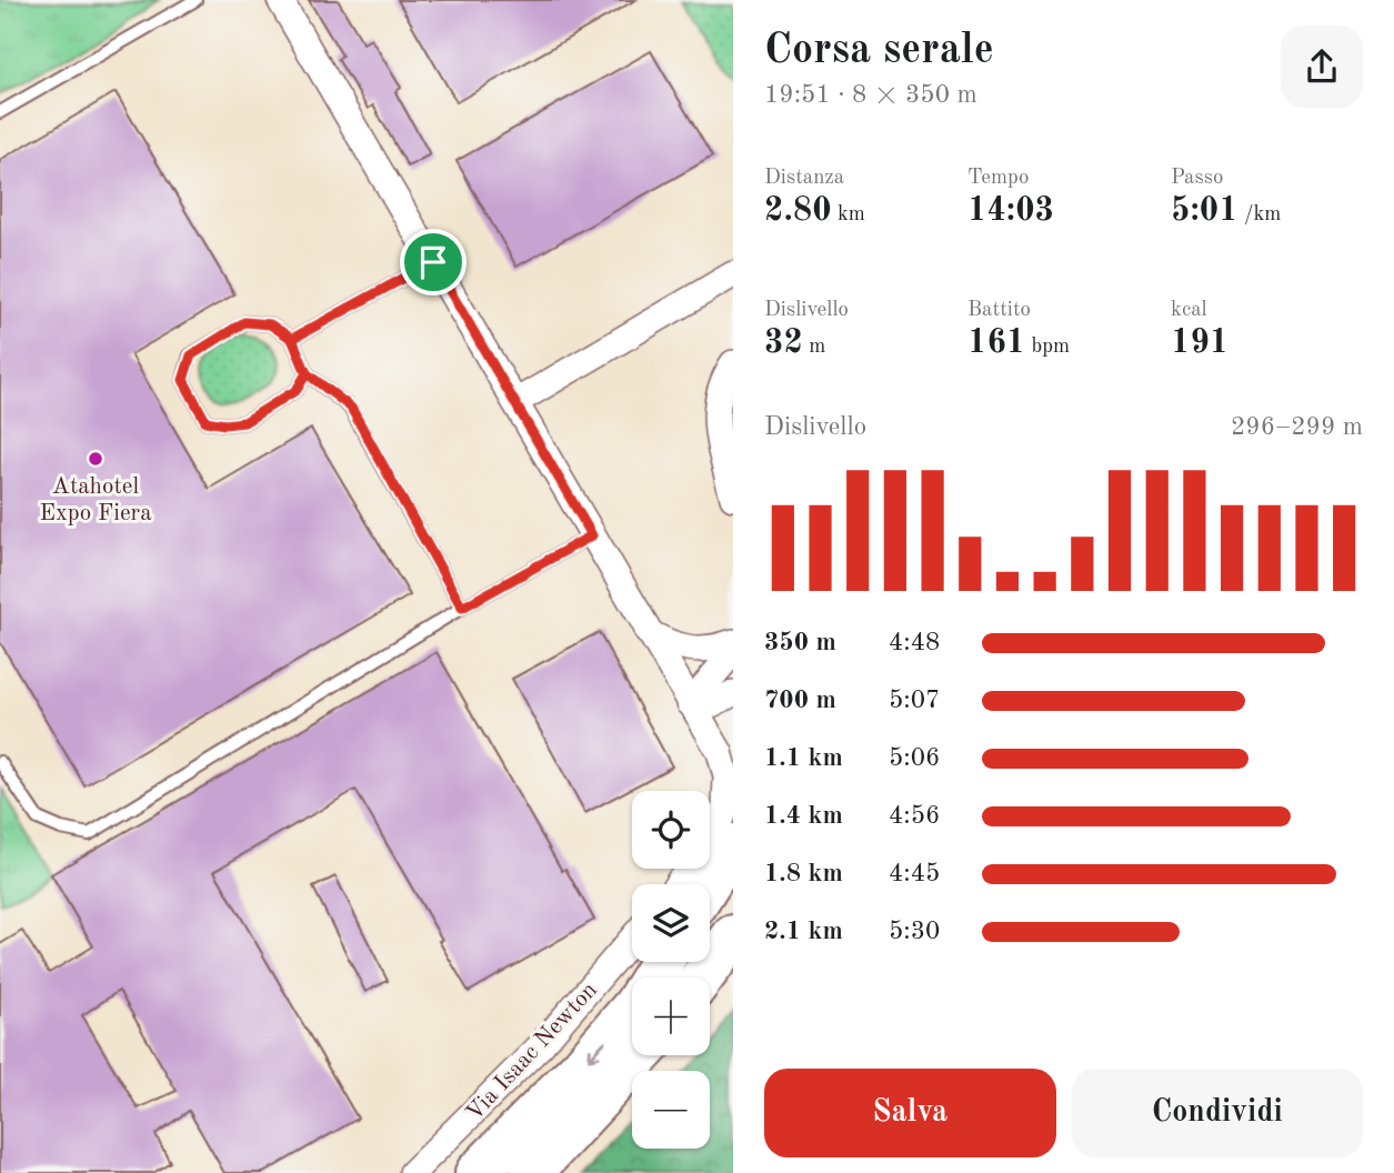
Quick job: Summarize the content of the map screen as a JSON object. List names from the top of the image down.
{
  "streets": {
    "street": ["Via Isaac Newton"]
  },
  "places": ["Atahotel Expo Fiera"],
  "page": {
    "heading": ["Corsa serale", "19:51 · 8 × 350 m"],
    "stats": [
      ["Distanza", "2.80 km"],
      ["Tempo", "14:03"],
      ["Passo", "5:01 /km"],
      ["Dislivello", "32 m"],
      ["Battito", "161 bpm"],
      ["kcal", "191"]
    ],
    "chart": ["Dislivello", "296–299 m"],
    "list": [
      {
        "name": "350 m",
        "note": "4:48"
      },
      {
        "name": "700 m",
        "note": "5:07"
      },
      {
        "name": "1.1 km",
        "note": "5:06"
      },
      {
        "name": "1.4 km",
        "note": "4:56"
      },
      {
        "name": "1.8 km",
        "note": "4:45"
      },
      {
        "name": "2.1 km",
        "note": "5:30"
      }
    ],
    "map_buttons": ["+", "−"],
    "buttons": ["Salva", "Condividi"]
  }
}
